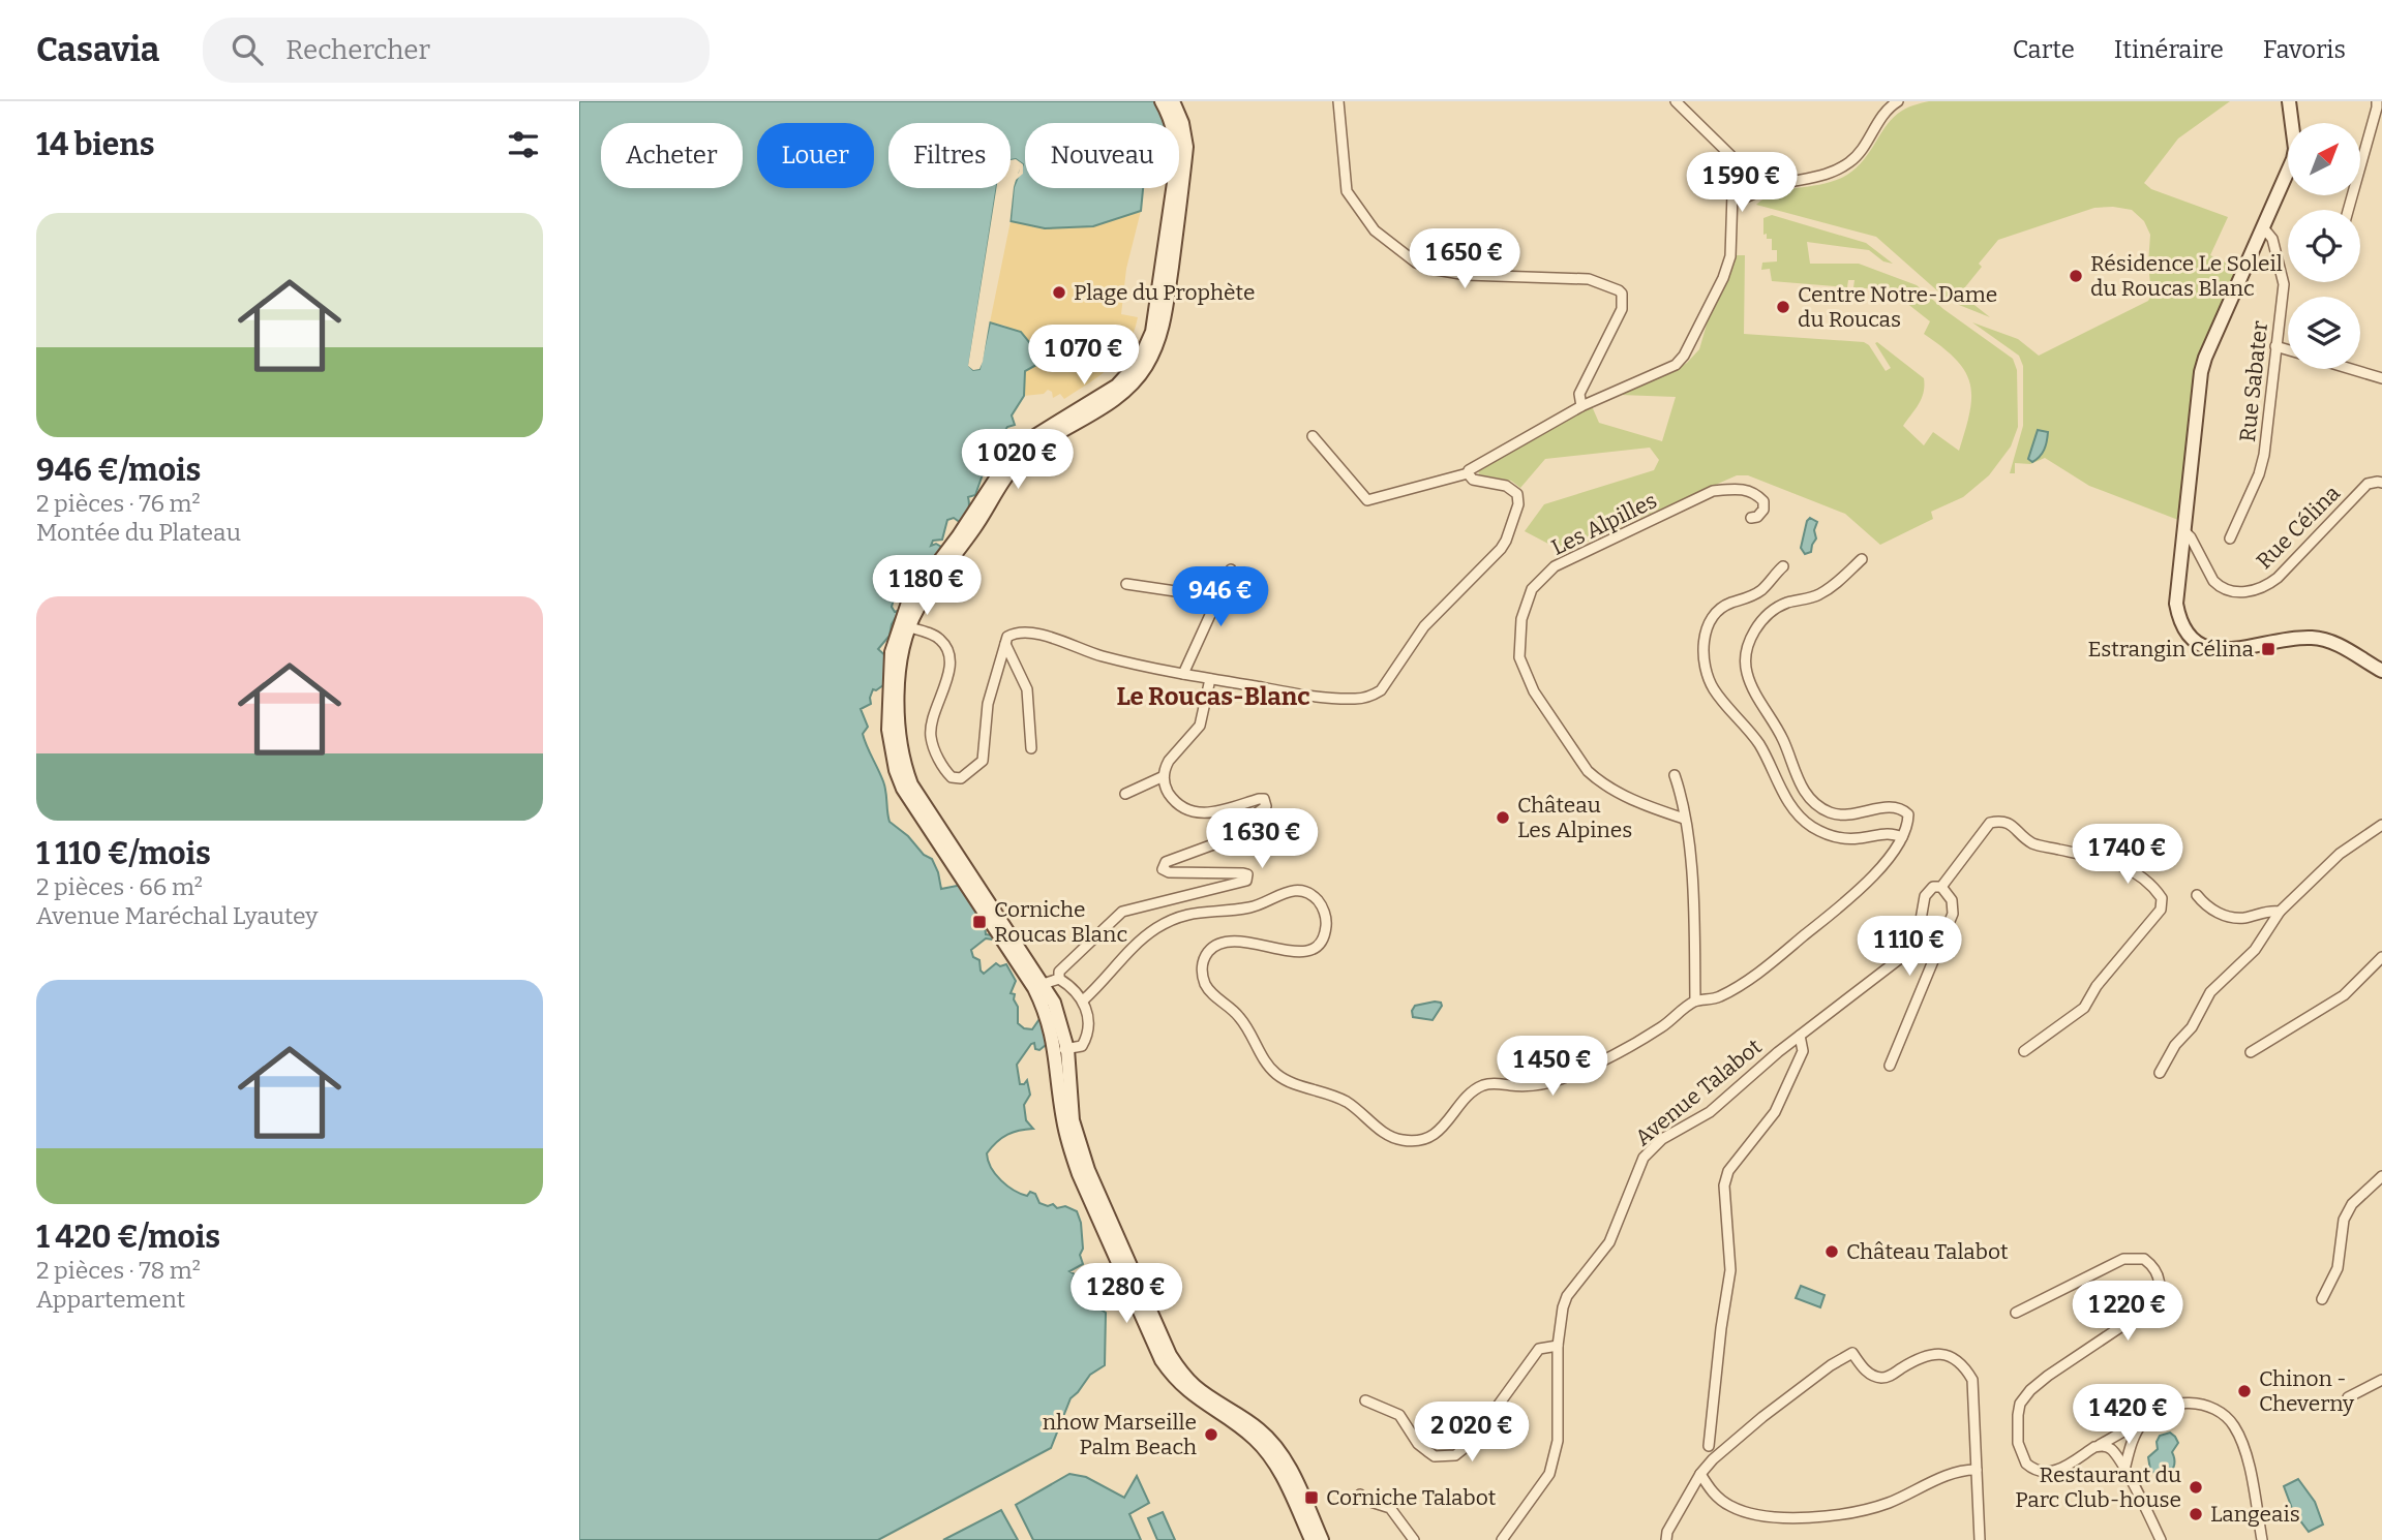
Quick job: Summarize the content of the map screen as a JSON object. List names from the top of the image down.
{
  "streets": {
    "street": [
      "Rue Sabater",
      "Les Alpilles",
      "Rue Célina",
      "Avenue Talabot"
    ]
  },
  "districts": ["Le Roucas-Blanc"],
  "places": {
    "other": [
      "Résidence Le Soleil du Roucas Blanc",
      "Plage du Prophète",
      "Centre Notre-Dame du Roucas",
      "Château Les Alpines",
      "Château Talabot",
      "Chinon - Cheverny",
      "nhow Marseille Palm Beach",
      "Restaurant du Parc Club-house",
      "Langeais"
    ],
    "transit": ["Estrangin Célina", "Corniche Roucas Blanc", "Corniche Talabot"]
  },
  "north": "top right",
  "page": {
    "header": "Casavia",
    "search": "Rechercher",
    "nav": ["Carte", "Itinéraire", "Favoris"],
    "heading": "14 biens",
    "chip": [
      "Acheter",
      "Louer",
      "Filtres",
      "Nouveau"
    ],
    "price": [
      "1 590 €",
      "1 650 €",
      "1 070 €",
      "1 020 €",
      "1 180 €",
      "946 €",
      "1 630 €",
      "1 740 €",
      "1 110 €",
      "1 450 €",
      "1 280 €",
      "1 220 €",
      "1 420 €",
      "2 020 €"
    ],
    "list": [
      {
        "name": "946 €/mois",
        "note": "2 pièces · 76 m² · Montée du Plateau"
      },
      {
        "name": "1 110 €/mois",
        "note": "2 pièces · 66 m² · Avenue Maréchal Lyautey"
      },
      {
        "name": "1 420 €/mois",
        "note": "2 pièces · 78 m² · Appartement"
      }
    ]
  }
}
